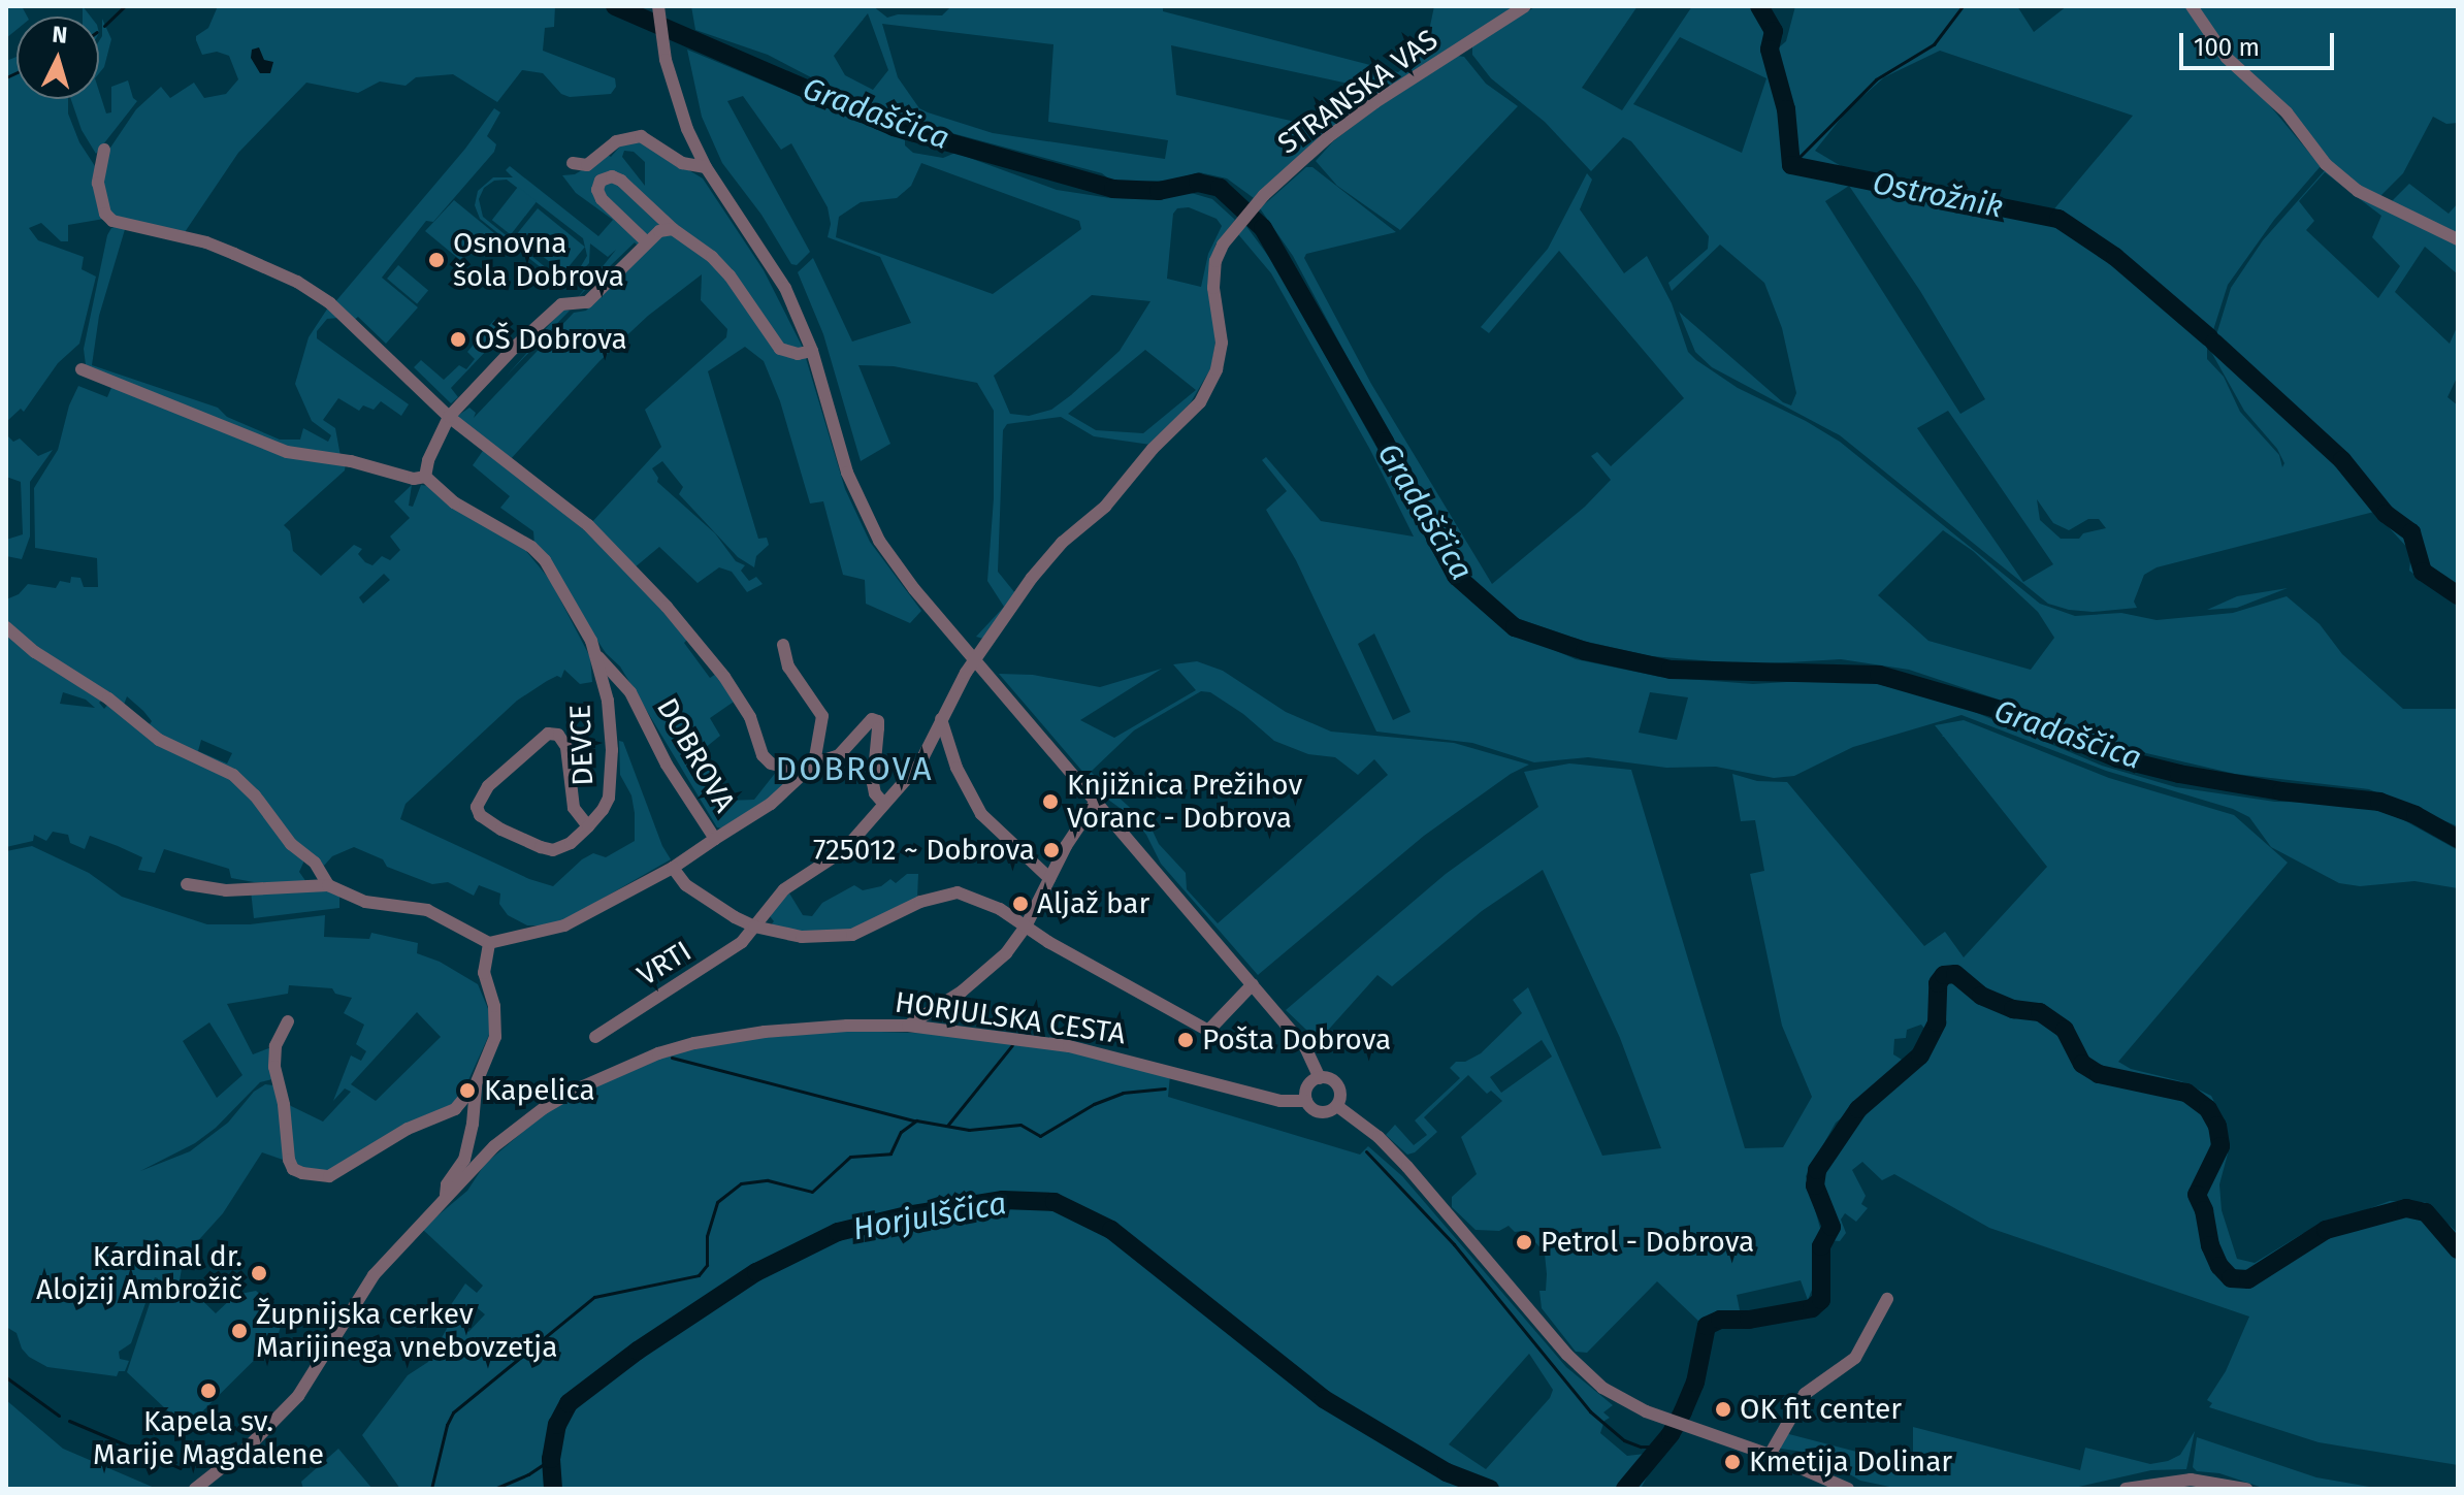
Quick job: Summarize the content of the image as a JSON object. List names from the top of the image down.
{
  "streets": {
    "street": [
      "STRANSKA VAS",
      "DEVCE",
      "DOBROVA",
      "VRTI",
      "HORJULSKA CESTA"
    ]
  },
  "crossings": [
    ["DEVCE", "DOBROVA"]
  ],
  "districts": ["DOBROVA"],
  "water": ["Gradaščica", "Ostrožnik", "Horjulščica"],
  "places": [
    "Osnovna šola Dobrova",
    "OŠ Dobrova",
    "Knjižnica Prežihov Voranc - Dobrova",
    "725012 ~ Dobrova",
    "Aljaž bar",
    "Pošta Dobrova",
    "Kapelica",
    "Petrol - Dobrova",
    "Kardinal dr. Alojzij Ambrožič",
    "Župnijska cerkev Marijinega vnebovzetja",
    "Kapela sv. Marije Magdalene",
    "OK fit center",
    "Kmetija Dolinar"
  ],
  "scale_bar": "100 m",
  "north": "top"
}
